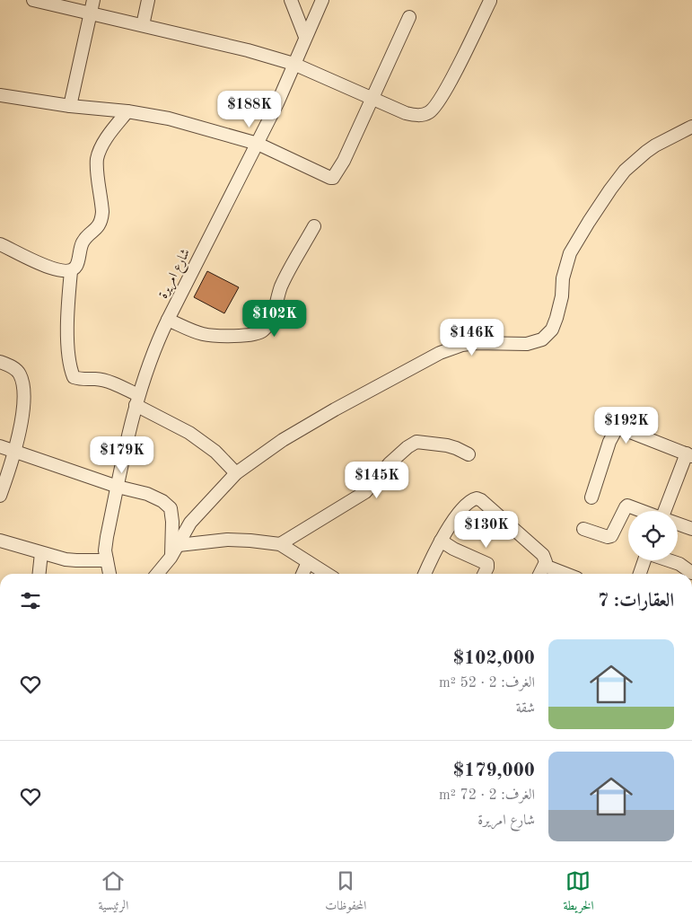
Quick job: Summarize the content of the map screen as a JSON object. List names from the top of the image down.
{
  "streets": {
    "street": ["شارع امريرة"]
  },
  "page": {
    "price": [
      "$188K",
      "$102K",
      "$146K",
      "$192K",
      "$179K",
      "$145K",
      "$130K"
    ],
    "heading": "العقارات: 7",
    "list": [
      {
        "name": "$102,000",
        "note": "الغرف: 2 · 52 m² · شقة"
      },
      {
        "name": "$179,000",
        "note": "الغرف: 2 · 72 m² · شارع امريرة"
      }
    ],
    "tabs": ["الخريطة", "المحفوظات", "الرئيسية"]
  }
}
